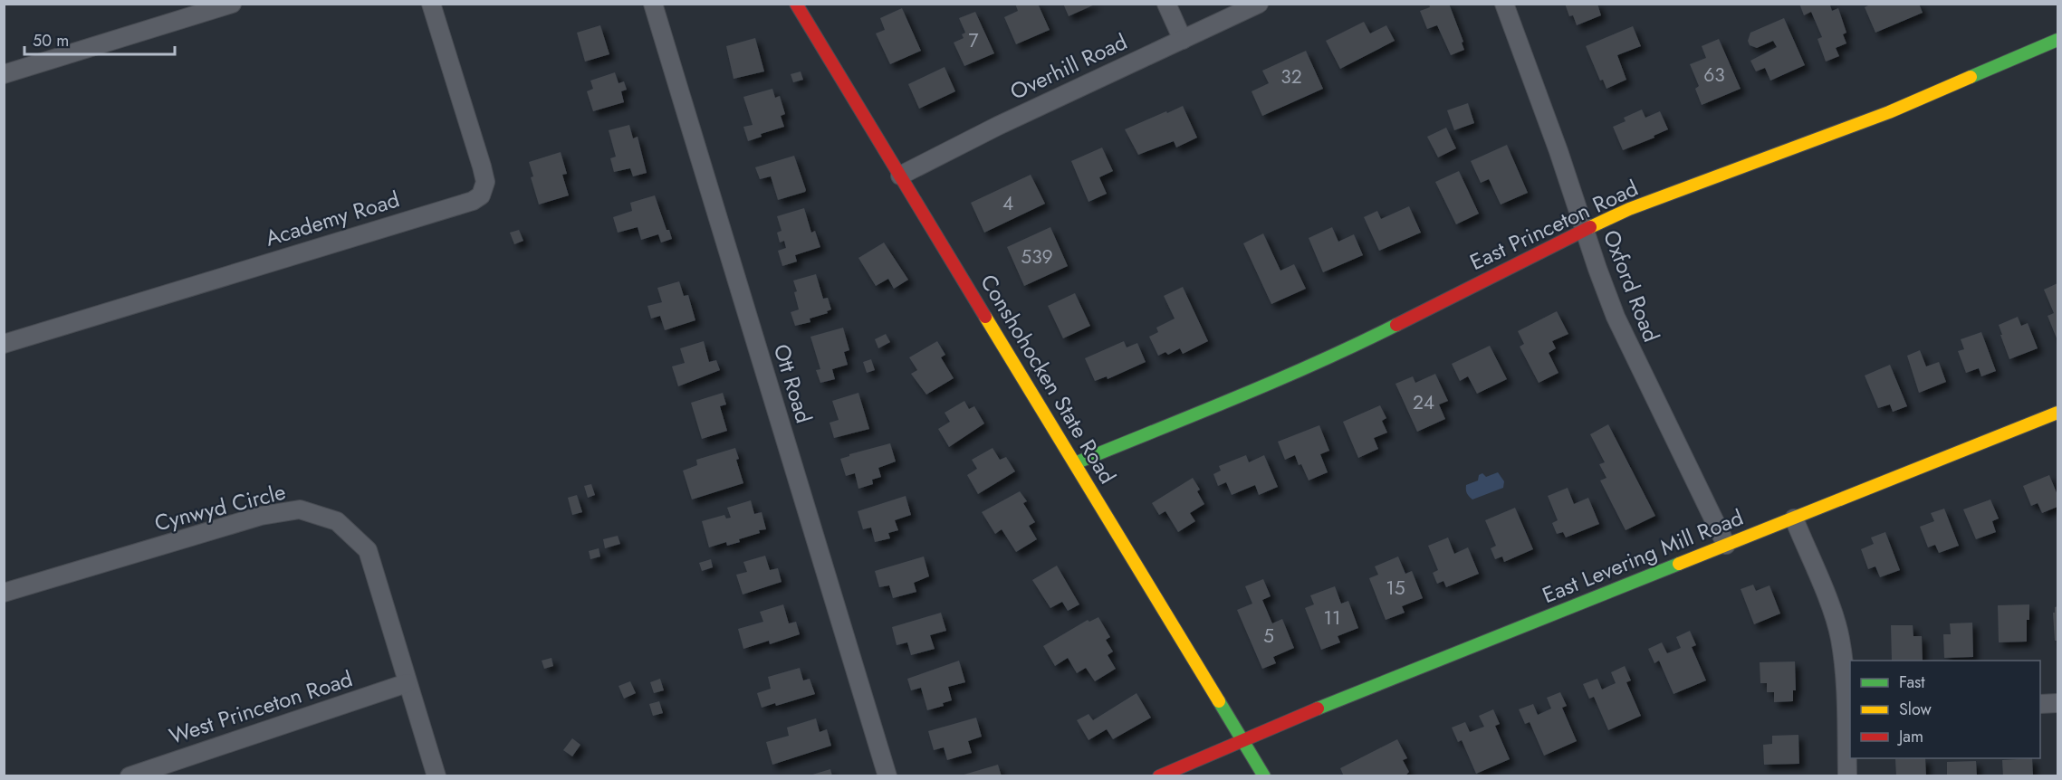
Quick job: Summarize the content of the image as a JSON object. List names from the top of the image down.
{
  "streets": {
    "street": [
      "Overhill Road",
      "Academy Road",
      "East Princeton Road",
      "Oxford Road",
      "Conshohocken State Road",
      "Ott Road",
      "Cynwyd Circle",
      "East Levering Mill Road",
      "West Princeton Road"
    ]
  },
  "crossings": [
    ["Overhill Road", "Conshohocken State Road"],
    ["East Princeton Road", "Oxford Road"],
    ["East Princeton Road", "Conshohocken State Road"],
    ["Oxford Road", "East Levering Mill Road"],
    ["Conshohocken State Road", "East Levering Mill Road"],
    ["Cynwyd Circle", "West Princeton Road"]
  ],
  "house_numbers": [
    "7",
    "63",
    "32",
    "4",
    "539",
    "24",
    "15",
    "11",
    "5"
  ],
  "legend": ["Fast", "Slow", "Jam"],
  "scale_bar": "50 m"
}
